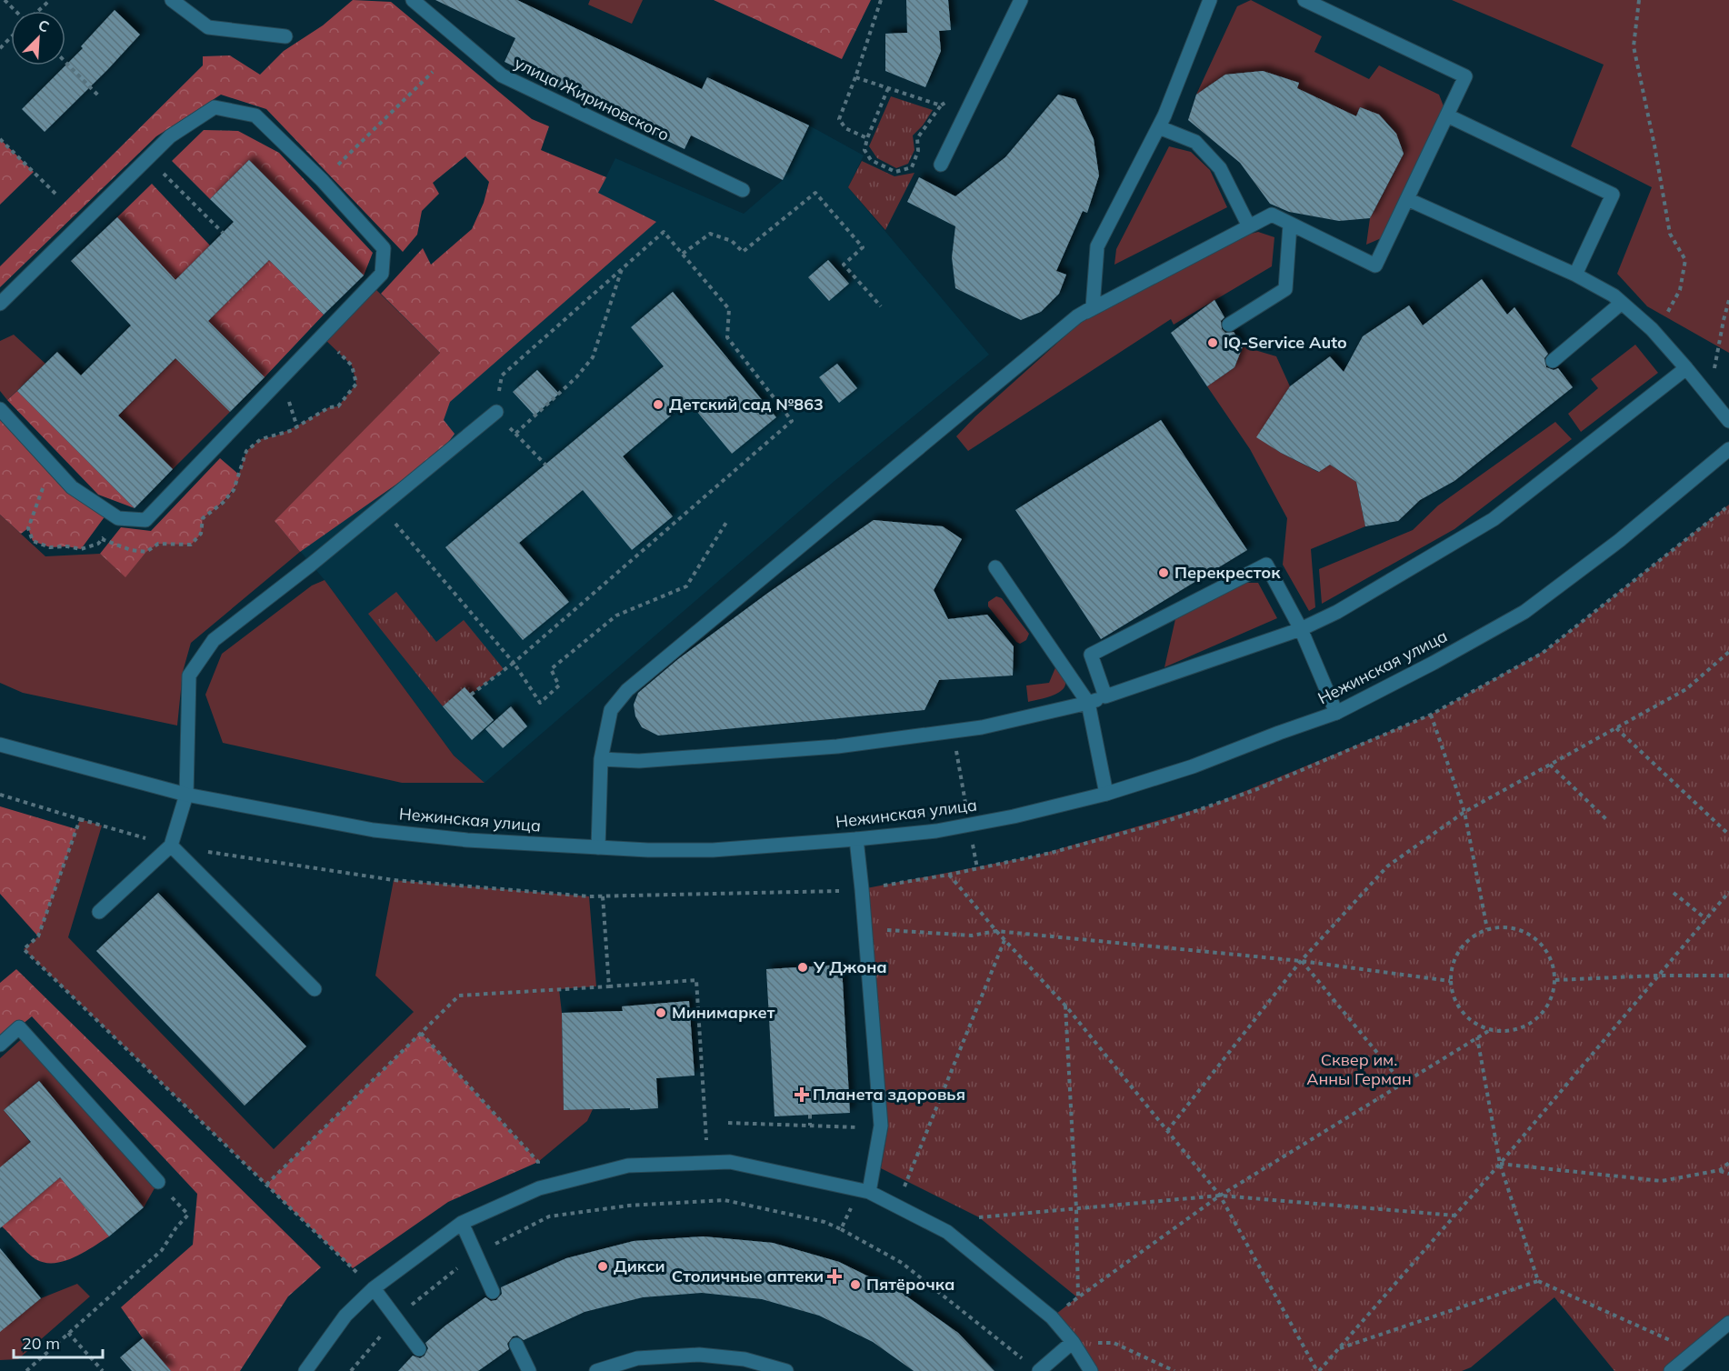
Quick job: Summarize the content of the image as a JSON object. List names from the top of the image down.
{
  "streets": {
    "street": ["улица Жириновского", "Нежинская улица"]
  },
  "parks": ["Сквер им. Анны Герман"],
  "places": {
    "other": [
      "IQ-Service Auto",
      "Детский сад №863",
      "Перекресток",
      "У Джона",
      "Минимаркет",
      "Дикси",
      "Пятёрочка"
    ],
    "health": ["Планета здоровья", "Столичные аптеки"]
  },
  "scale_bar": "20 m",
  "north": "top right"
}
